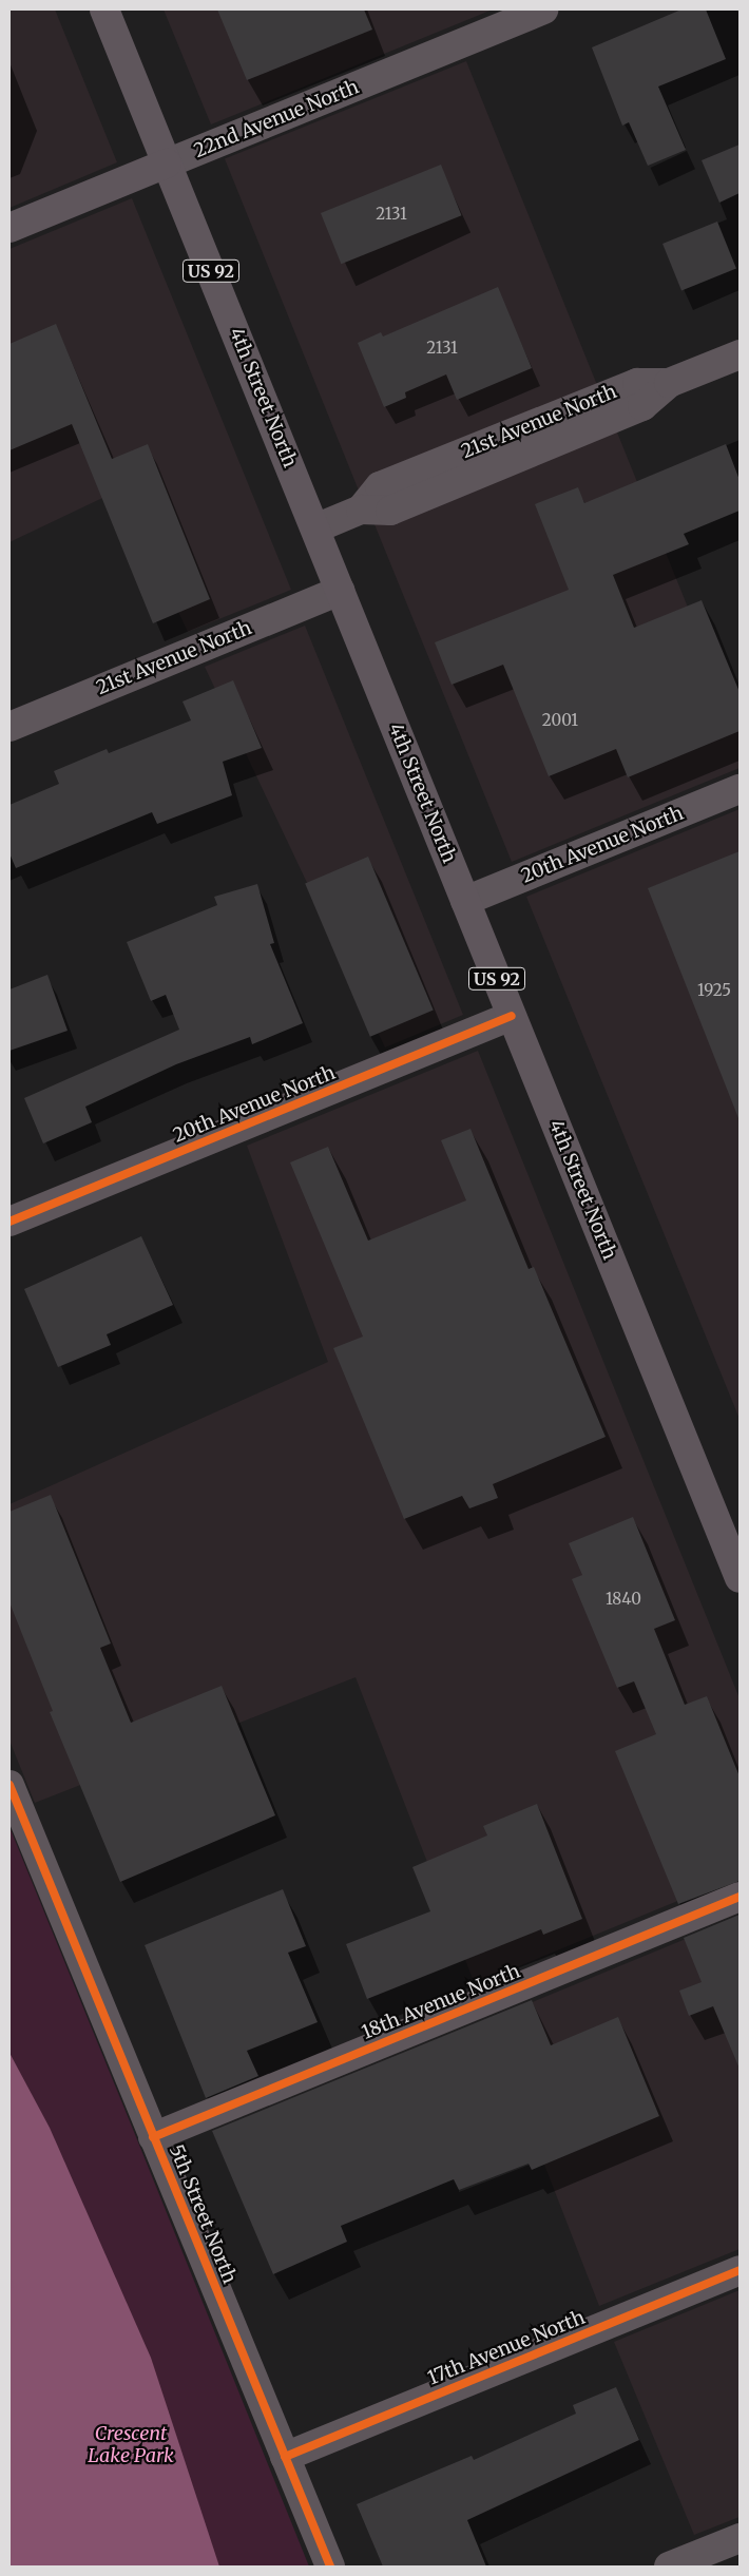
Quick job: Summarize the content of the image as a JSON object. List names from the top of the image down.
{
  "streets": {
    "main road": ["22nd Avenue North", "US 92", "4th Street North"],
    "street": [
      "21st Avenue North",
      "20th Avenue North",
      "18th Avenue North",
      "5th Street North",
      "17th Avenue North"
    ]
  },
  "crossings": [
    ["22nd Avenue North", "4th Street North"],
    ["4th Street North", "21st Avenue North"],
    ["4th Street North", "20th Avenue North"],
    ["18th Avenue North", "5th Street North"],
    ["5th Street North", "17th Avenue North"]
  ],
  "parks": ["Crescent Lake Park"],
  "house_numbers": [
    "2131",
    "2131",
    "2001",
    "1925",
    "1840"
  ]
}
